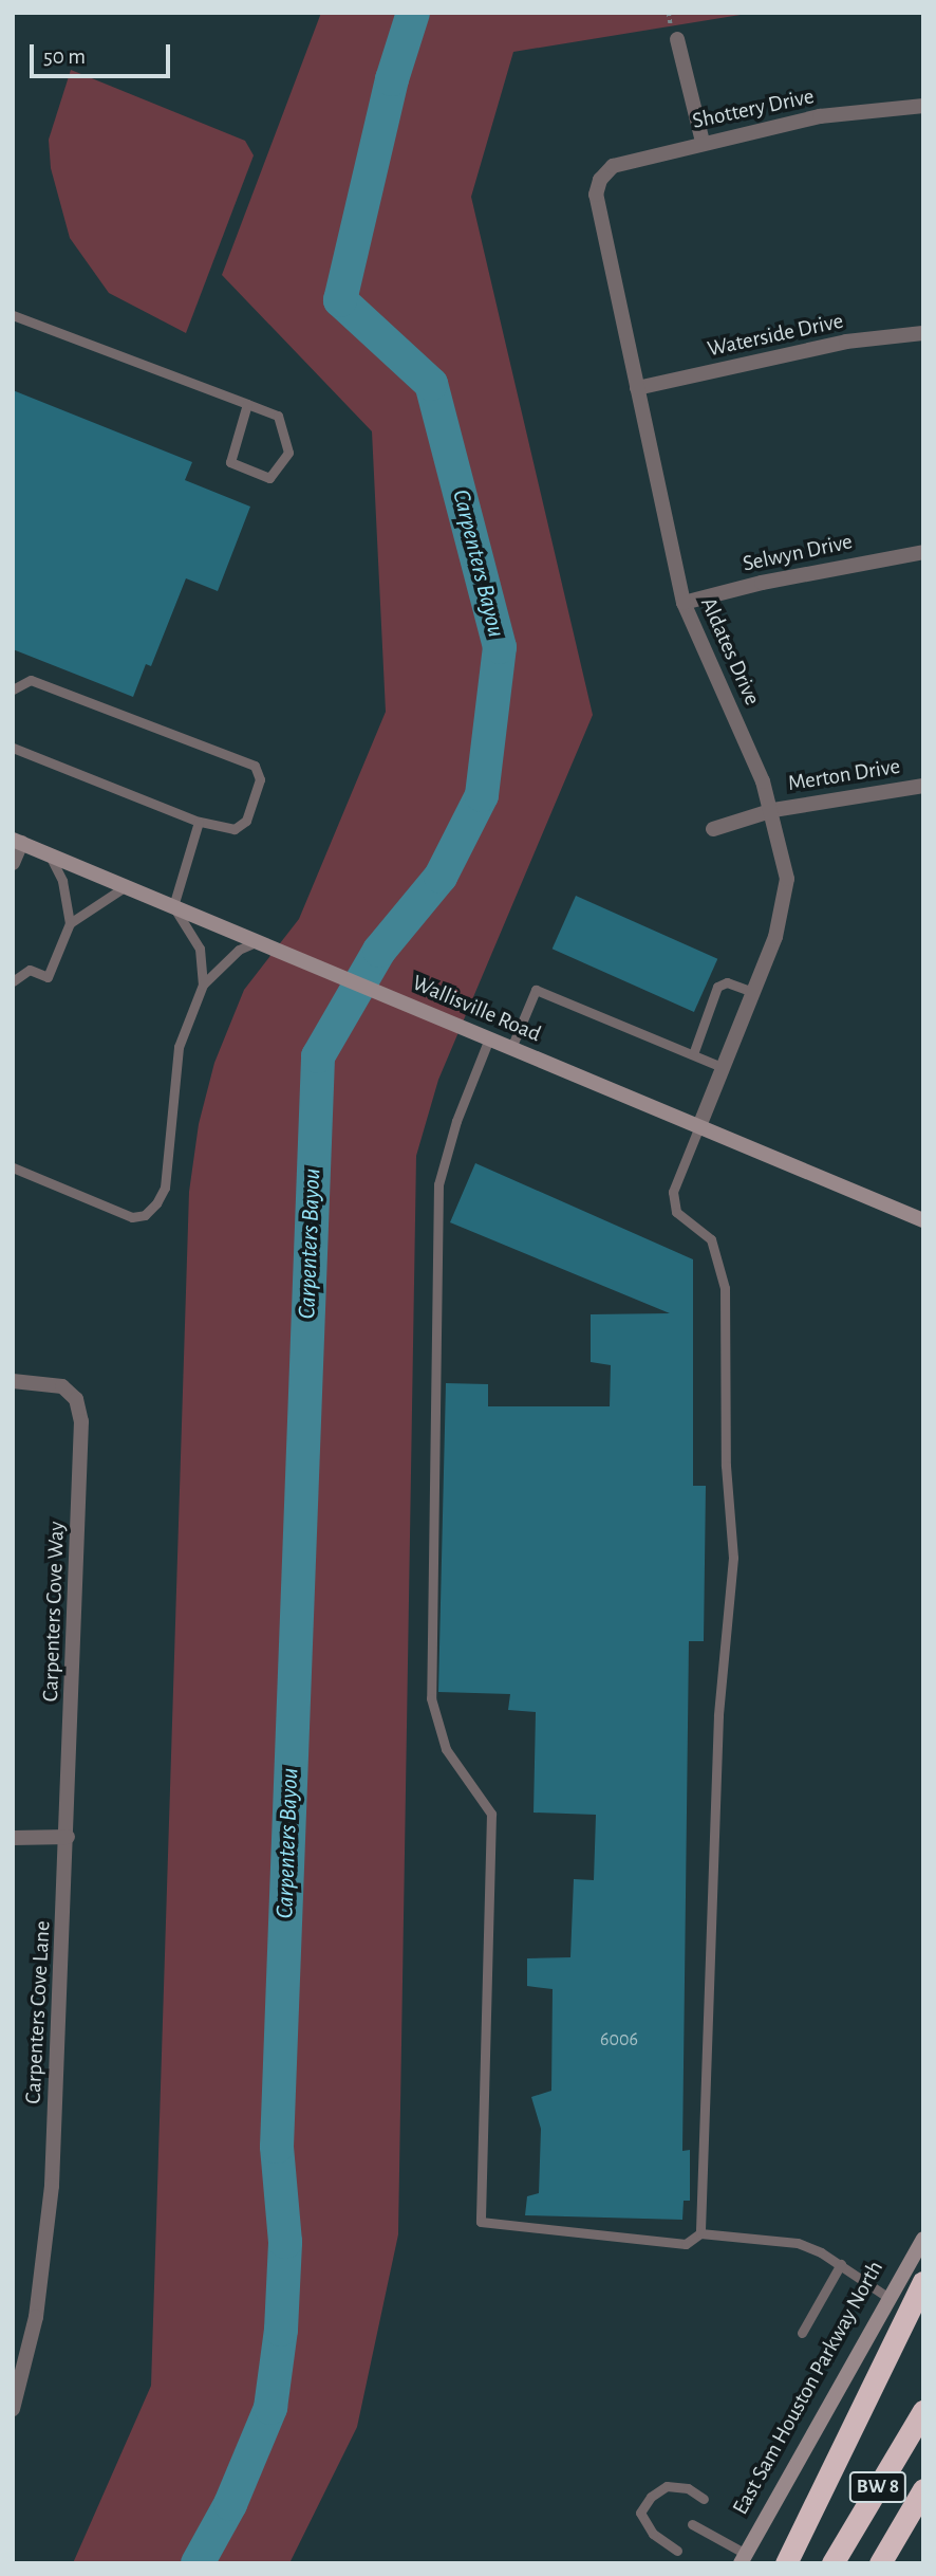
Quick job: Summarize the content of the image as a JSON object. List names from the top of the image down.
{
  "streets": {
    "highway": ["BW 8"],
    "main road": ["Wallisville Road", "East Sam Houston Parkway North"],
    "street": [
      "Shottery Drive",
      "Waterside Drive",
      "Selwyn Drive",
      "Aldates Drive",
      "Merton Drive",
      "Carpenters Cove Way",
      "Carpenters Cove Lane"
    ]
  },
  "crossings": [
    ["Shottery Drive", "Aldates Drive"],
    ["Waterside Drive", "Aldates Drive"],
    ["Selwyn Drive", "Aldates Drive"],
    ["Aldates Drive", "Merton Drive"],
    ["Aldates Drive", "Wallisville Road"],
    ["Carpenters Cove Way", "Carpenters Cove Lane"]
  ],
  "water": ["Carpenters Bayou"],
  "house_numbers": ["6006"],
  "scale_bar": "50 m"
}
